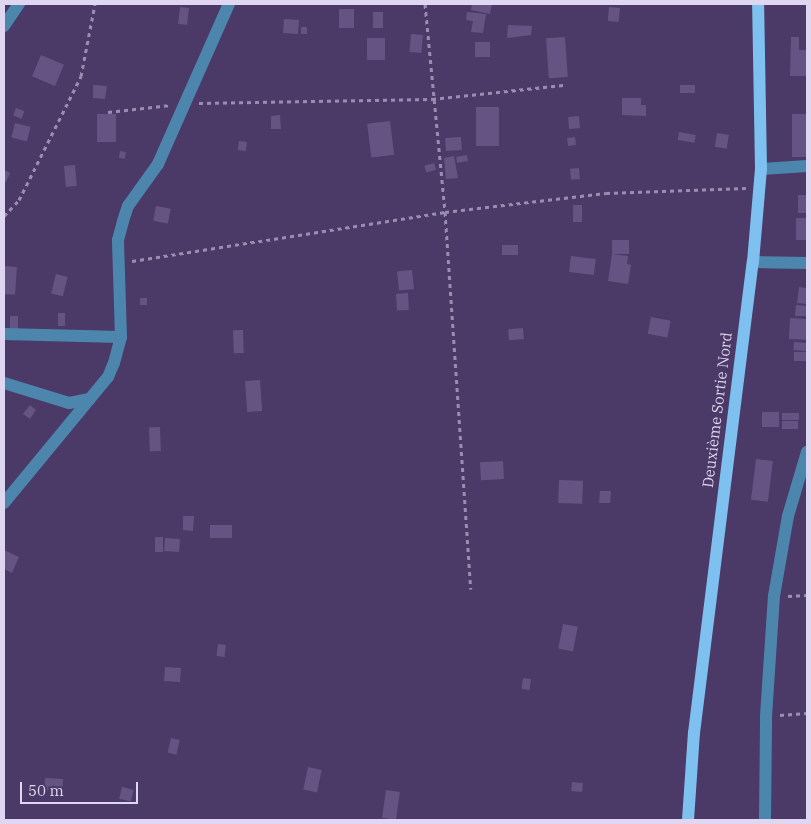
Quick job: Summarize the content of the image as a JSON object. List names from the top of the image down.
{
  "streets": {
    "main road": ["Deuxième Sortie Nord"]
  },
  "scale_bar": "50 m"
}
